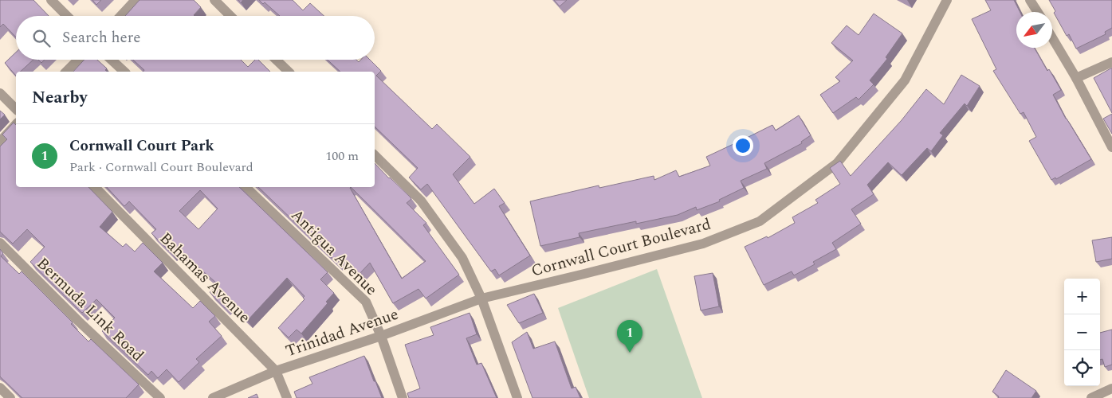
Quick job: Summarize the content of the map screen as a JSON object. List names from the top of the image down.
{
  "streets": {
    "street": [
      "Cornwall Court Boulevard",
      "Antigua Avenue",
      "Bahamas Avenue",
      "Bermuda Link Road",
      "Trinidad Avenue"
    ]
  },
  "crossings": [
    ["Cornwall Court Boulevard", "Trinidad Avenue"],
    ["Antigua Avenue", "Trinidad Avenue"],
    ["Bahamas Avenue", "Trinidad Avenue"]
  ],
  "north": "bottom left",
  "page": {
    "search": "Search here",
    "heading": "Nearby",
    "list": [
      {
        "mark": "1",
        "name": "Cornwall Court Park",
        "note": "Park · Cornwall Court Boulevard",
        "value": "100 m"
      }
    ],
    "map_buttons": ["+", "−"],
    "pins": "1"
  }
}
